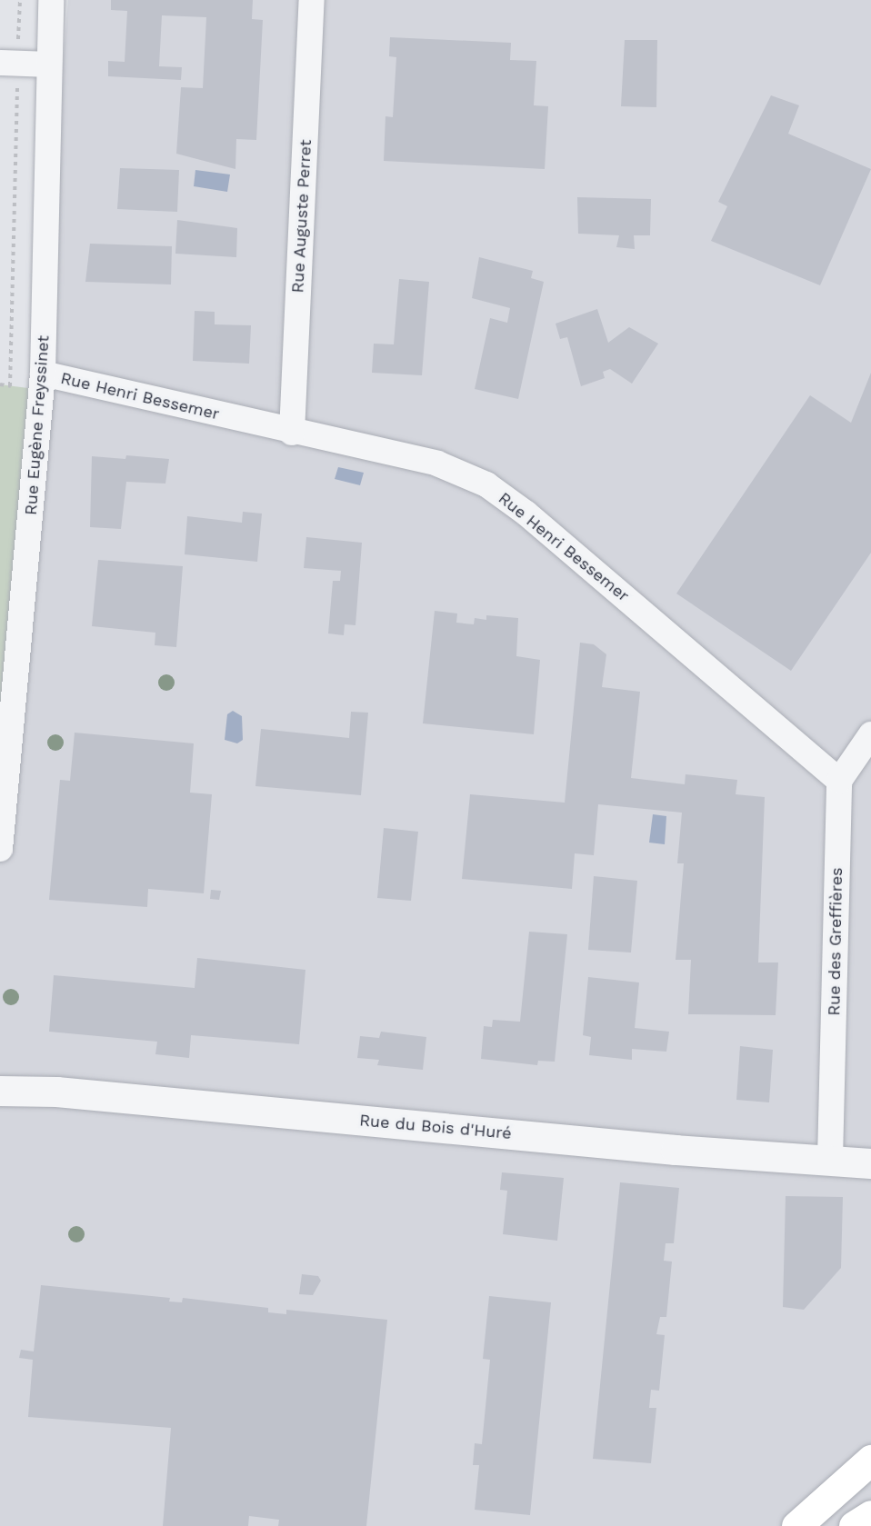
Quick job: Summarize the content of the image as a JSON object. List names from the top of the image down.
{
  "streets": {
    "street": [
      "Rue Auguste Perret",
      "Rue Henri Bessemer",
      "Rue Eugène Freyssinet",
      "Rue des Greffières",
      "Rue du Bois d'Huré"
    ]
  },
  "crossings": [
    ["Rue Auguste Perret", "Rue Henri Bessemer"],
    ["Rue Henri Bessemer", "Rue Eugène Freyssinet"],
    ["Rue Henri Bessemer", "Rue des Greffières"],
    ["Rue des Greffières", "Rue du Bois d'Huré"]
  ]
}
